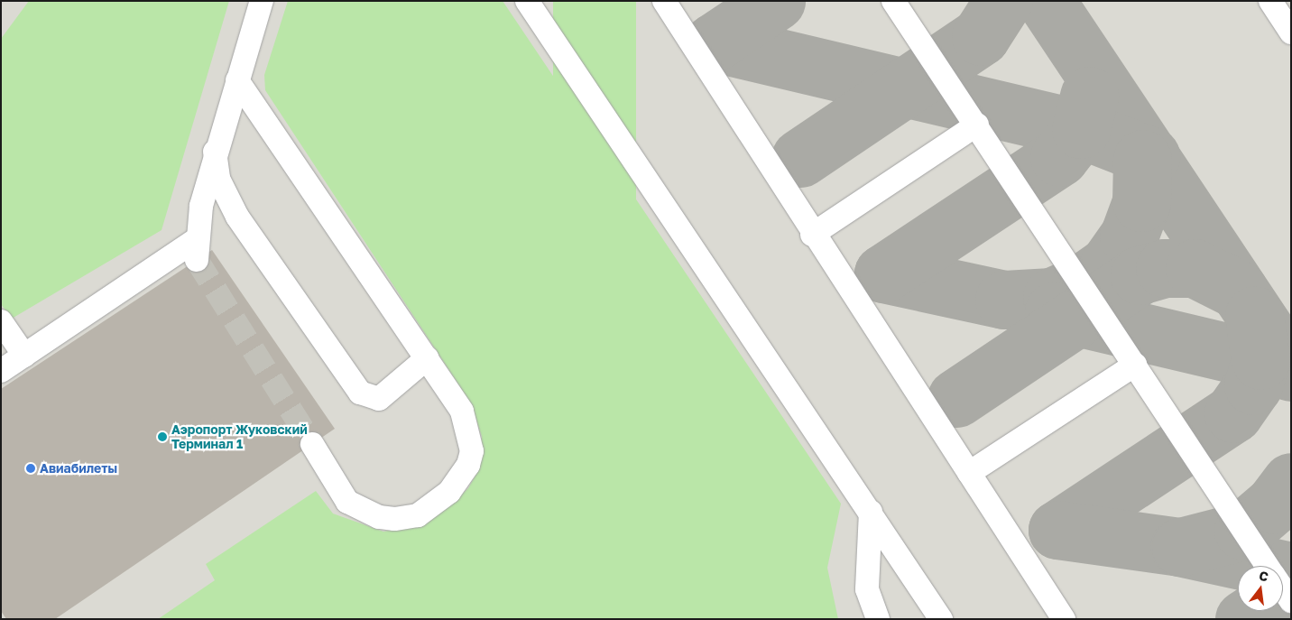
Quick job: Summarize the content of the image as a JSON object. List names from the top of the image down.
{
  "places": ["Аэропорт Жуковский Терминал 1", "Авиабилеты"],
  "north": "top"
}
